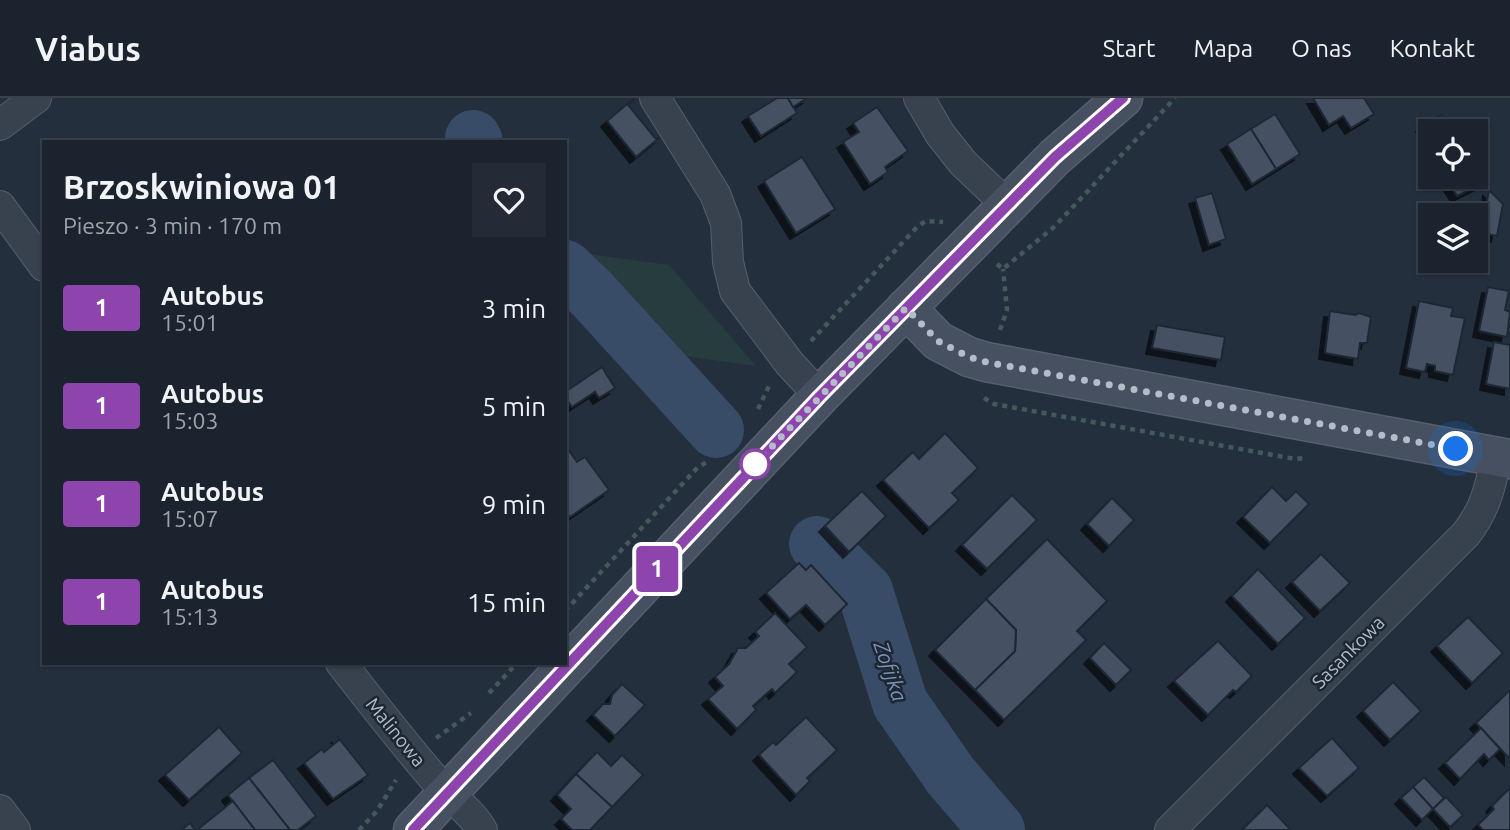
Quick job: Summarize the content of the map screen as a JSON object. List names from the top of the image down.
{
  "streets": {
    "street": ["Sasankowa", "Malinowa"]
  },
  "water": ["Zofijka"],
  "lines": ["bus line 1"],
  "page": {
    "header": "Viabus",
    "nav": [
      "Start",
      "Mapa",
      "O nas",
      "Kontakt"
    ],
    "on_map": "1",
    "heading": ["Brzoskwiniowa 01", "Pieszo · 3 min · 170 m"],
    "list": [
      {
        "mark": "1",
        "name": "Autobus",
        "note": "15:01",
        "value": "3 min"
      },
      {
        "mark": "1",
        "name": "Autobus",
        "note": "15:03",
        "value": "5 min"
      },
      {
        "mark": "1",
        "name": "Autobus",
        "note": "15:07",
        "value": "9 min"
      },
      {
        "mark": "1",
        "name": "Autobus",
        "note": "15:13",
        "value": "15 min"
      }
    ]
  }
}
